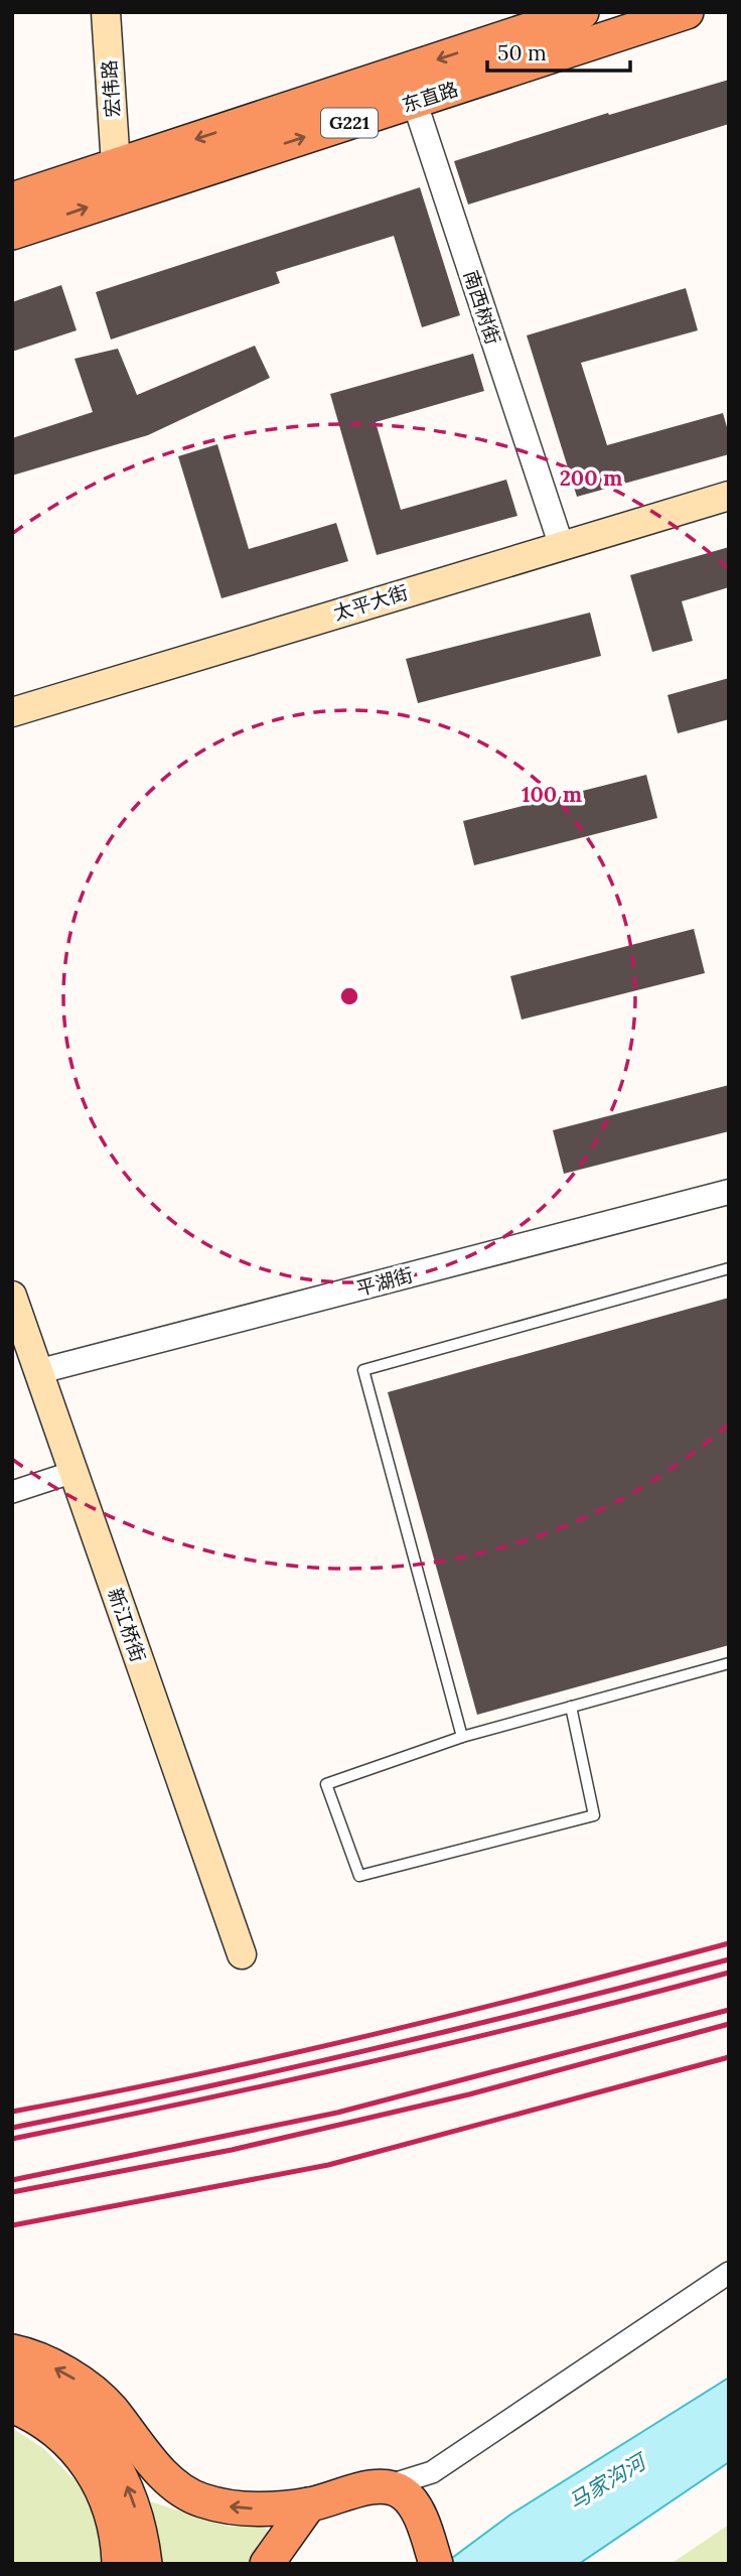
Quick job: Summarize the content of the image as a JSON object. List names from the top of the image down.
{
  "streets": {
    "highway": ["东直路", "G221"],
    "main road": ["宏伟路", "太平大街", "新江桥街"],
    "street": ["南西树街", "平湖街"]
  },
  "crossings": [
    ["宏伟路", "东直路"],
    ["东直路", "南西树街"],
    ["南西树街", "太平大街"],
    ["平湖街", "新江桥街"]
  ],
  "water": ["马家沟河"],
  "scale_bar": "50 m",
  "rings": ["200 m", "100 m"]
}
